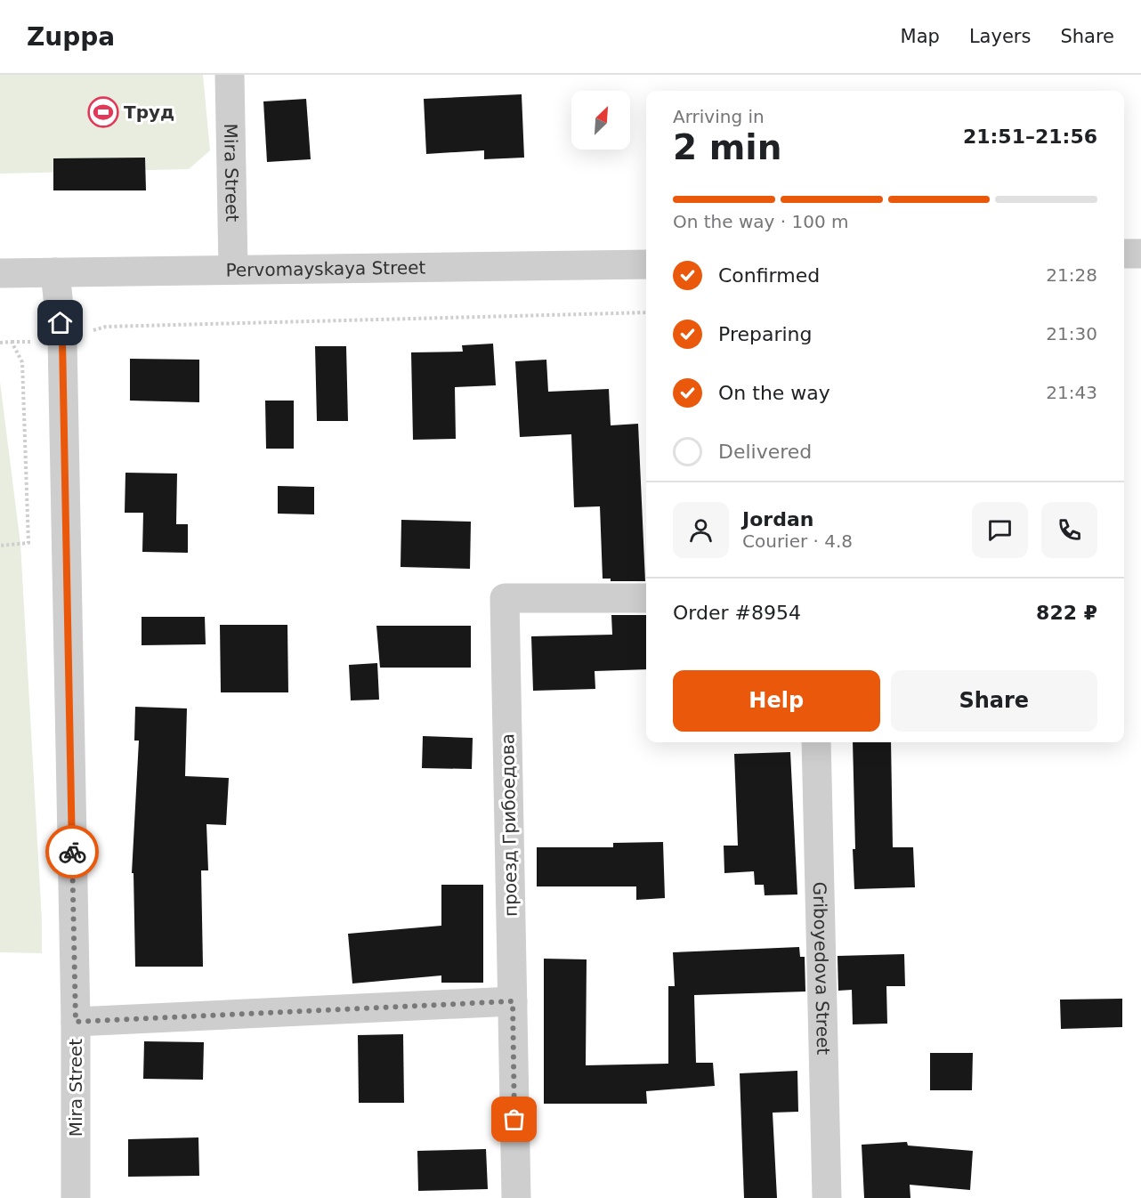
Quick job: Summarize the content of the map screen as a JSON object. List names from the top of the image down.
{
  "streets": {
    "street": [
      "Mira Street",
      "Pervomayskaya Street",
      "проезд Грибоедова",
      "Griboyedova Street"
    ]
  },
  "crossings": [
    ["Mira Street", "Pervomayskaya Street"]
  ],
  "places": {
    "sports": ["Труд"]
  },
  "north": "top right",
  "page": {
    "header": "Zuppa",
    "nav": ["Map", "Layers", "Share"],
    "heading": ["2 min", "Arriving in", "21:51–21:56"],
    "panel": [
      "Jordan",
      "Courier · 4.8",
      "Order #8954",
      "822 ₽"
    ],
    "bar": "On the way · 100 m",
    "list": [
      ["Confirmed", "21:28"],
      ["Preparing", "21:30"],
      ["On the way", "21:43"],
      "Delivered"
    ],
    "buttons": ["Help", "Share"]
  }
}
